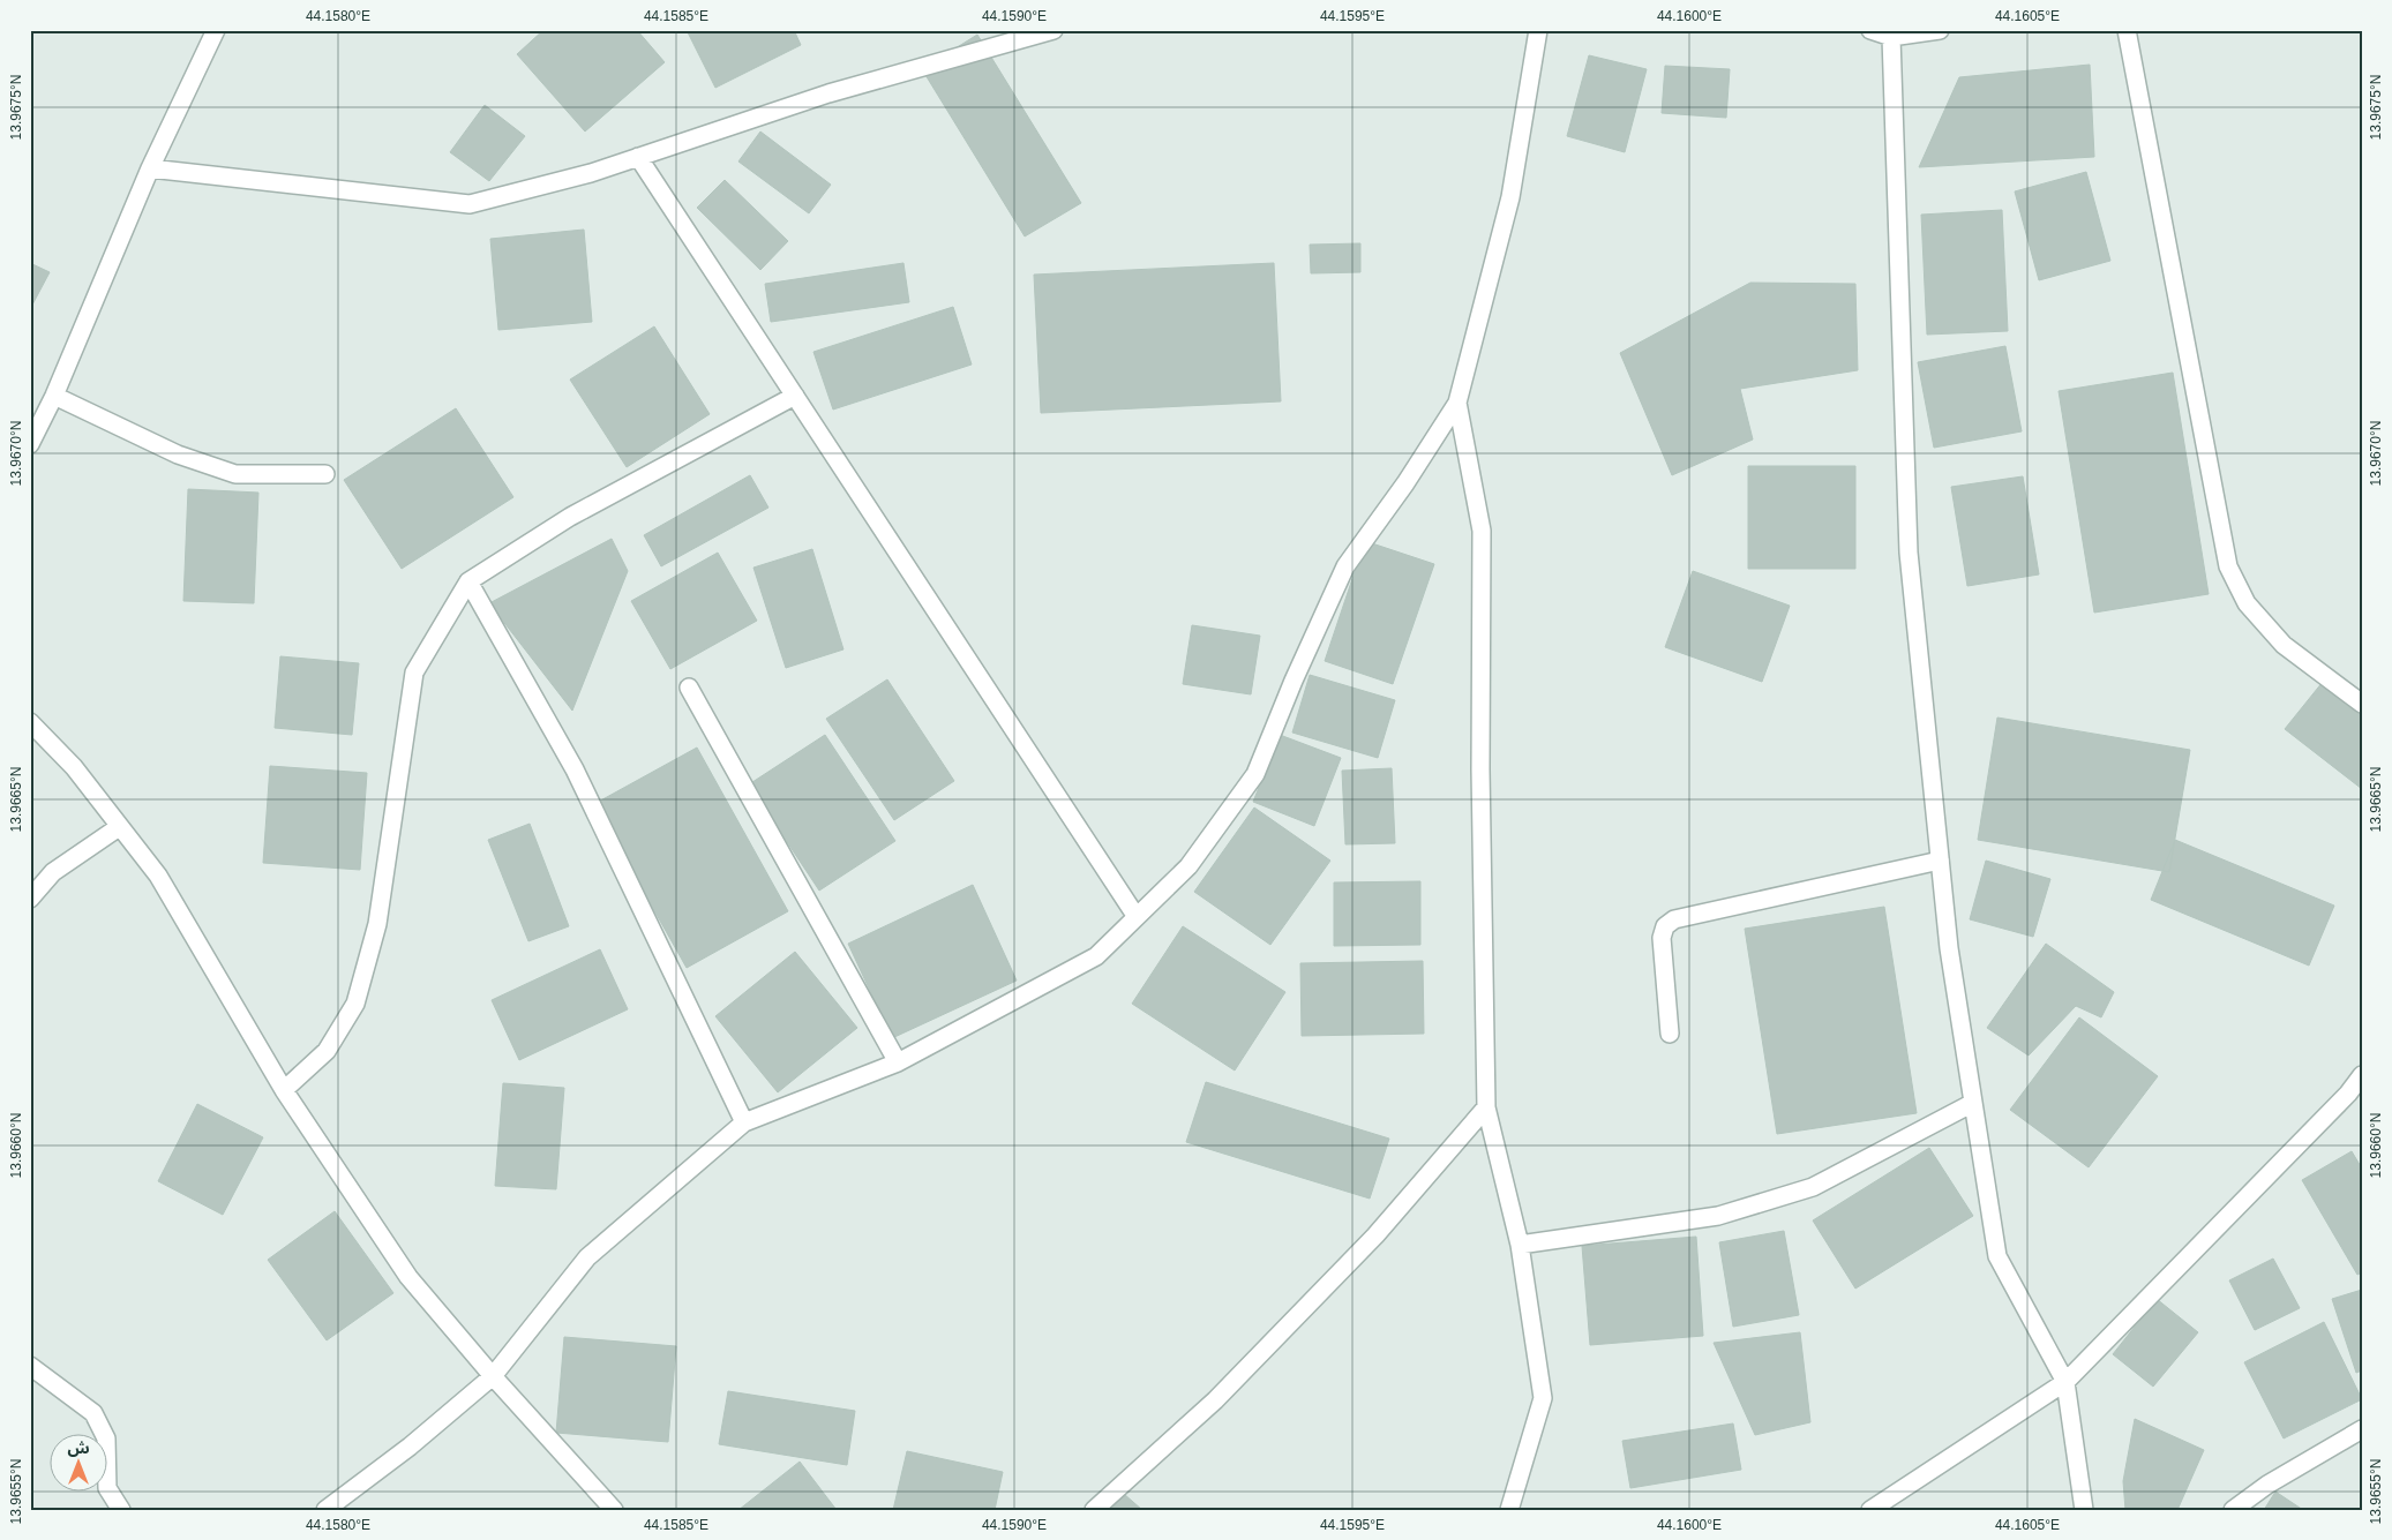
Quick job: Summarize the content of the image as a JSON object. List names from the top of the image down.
{
  "north": "top",
  "coordinates": [
    "44.1580°E",
    "44.1585°E",
    "44.1590°E",
    "44.1595°E",
    "44.1600°E",
    "44.1605°E",
    "13.9675°N",
    "13.9670°N",
    "13.9665°N",
    "13.9660°N",
    "13.9655°N"
  ]
}
